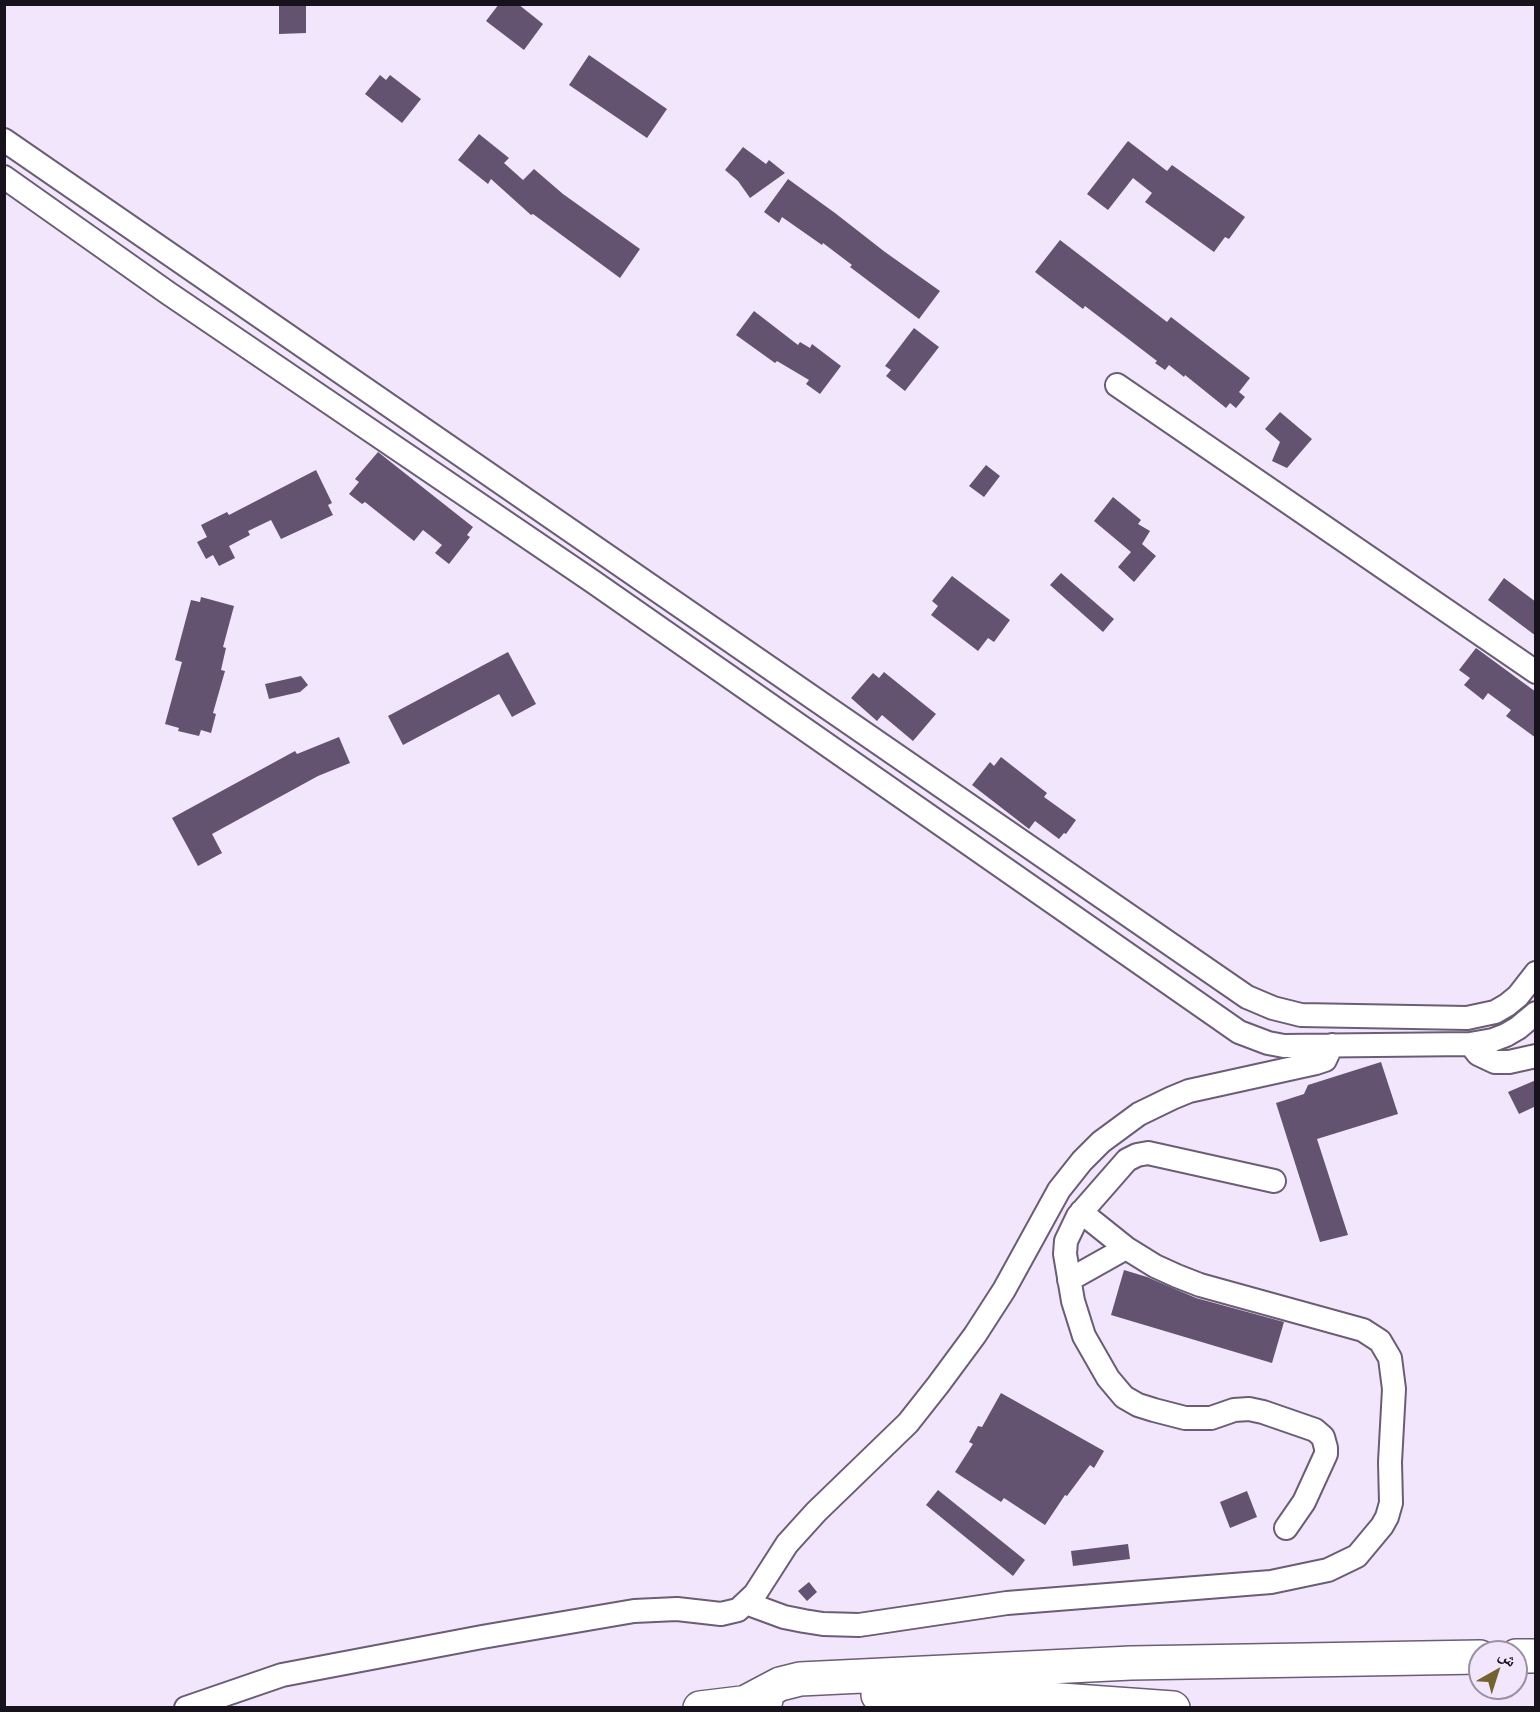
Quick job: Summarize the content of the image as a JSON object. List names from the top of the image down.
{
  "north": "top right"
}
